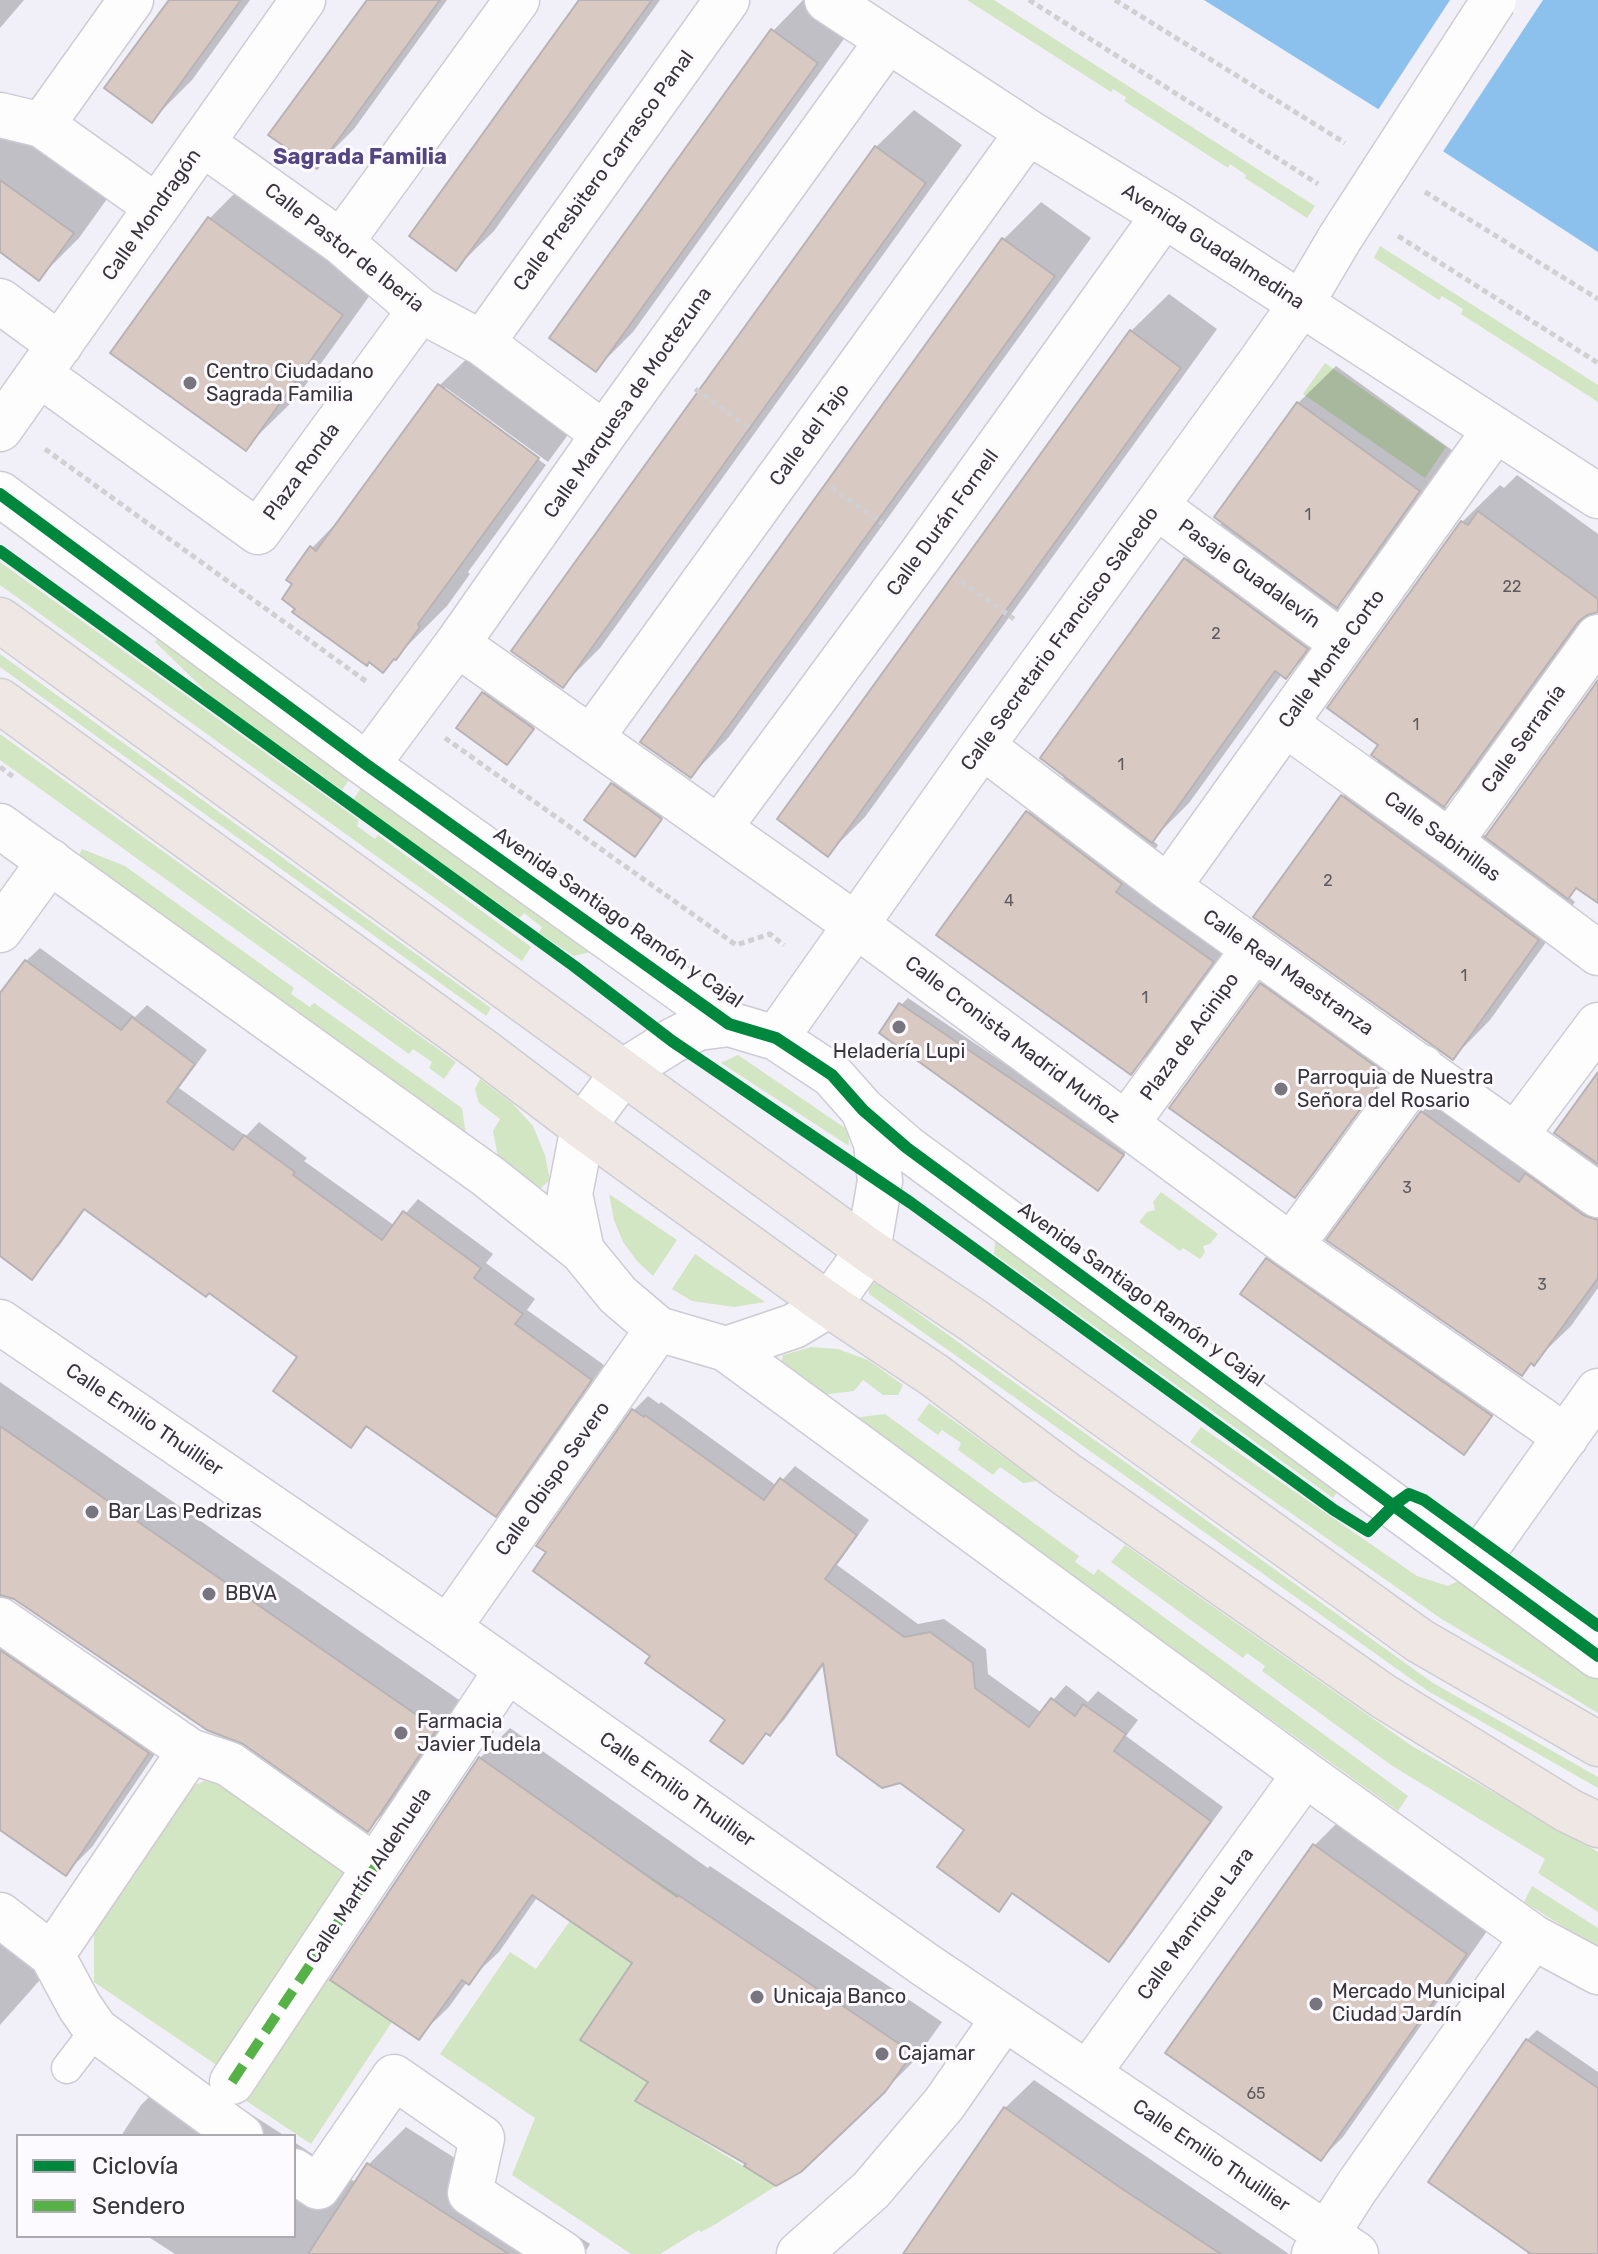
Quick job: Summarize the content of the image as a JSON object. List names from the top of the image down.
{
  "streets": {
    "street": [
      "Calle Presbitero Carrasco Panal",
      "Calle Mondragón",
      "Avenida Guadalmedina",
      "Calle Pastor de Iberia",
      "Calle Marquesa de Moctezuna",
      "Calle del Tajo",
      "Plaza Ronda",
      "Calle Durán Fornell",
      "Pasaje Guadalevín",
      "Calle Secretario Francisco Salcedo",
      "Calle Monte Corto",
      "Calle Serranía",
      "Calle Sabinillas",
      "Avenida Santiago Ramón y Cajal",
      "Calle Real Maestranza",
      "Plaza de Acinipo",
      "Calle Cronista Madrid Muñoz",
      "Calle Emilio Thuillier",
      "Calle Obispo Severo",
      "Calle Martín Aldehuela",
      "Calle Manrique Lara"
    ]
  },
  "crossings": [
    ["Calle Presbitero Carrasco Panal", "Calle Pastor de Iberia"],
    ["Calle Mondragón", "Calle Pastor de Iberia"],
    ["Calle Mondragón", "Plaza Ronda"],
    ["Avenida Guadalmedina", "Calle Marquesa de Moctezuna"],
    ["Avenida Guadalmedina", "Calle del Tajo"],
    ["Avenida Guadalmedina", "Calle Durán Fornell"],
    ["Avenida Guadalmedina", "Calle Secretario Francisco Salcedo"],
    ["Avenida Guadalmedina", "Calle Monte Corto"],
    ["Calle Pastor de Iberia", "Calle Marquesa de Moctezuna"],
    ["Calle Pastor de Iberia", "Plaza Ronda"],
    ["Calle Marquesa de Moctezuna", "Avenida Santiago Ramón y Cajal"],
    ["Calle Marquesa de Moctezuna", "Calle Cronista Madrid Muñoz"],
    ["Calle del Tajo", "Calle Cronista Madrid Muñoz"],
    ["Calle Durán Fornell", "Calle Cronista Madrid Muñoz"],
    ["Pasaje Guadalevín", "Calle Secretario Francisco Salcedo"],
    ["Pasaje Guadalevín", "Calle Monte Corto"],
    ["Calle Secretario Francisco Salcedo", "Avenida Santiago Ramón y Cajal"],
    ["Calle Secretario Francisco Salcedo", "Calle Real Maestranza"],
    ["Calle Secretario Francisco Salcedo", "Calle Cronista Madrid Muñoz"],
    ["Calle Monte Corto", "Calle Sabinillas"],
    ["Calle Monte Corto", "Calle Real Maestranza"],
    ["Calle Serranía", "Calle Sabinillas"],
    ["Calle Real Maestranza", "Plaza de Acinipo"],
    ["Plaza de Acinipo", "Calle Cronista Madrid Muñoz"],
    ["Calle Emilio Thuillier", "Calle Obispo Severo"],
    ["Calle Emilio Thuillier", "Calle Martín Aldehuela"],
    ["Calle Emilio Thuillier", "Calle Manrique Lara"]
  ],
  "districts": ["Sagrada Familia"],
  "places": [
    "Centro Ciudadano Sagrada Familia",
    "Heladería Lupi",
    "Parroquia de Nuestra Señora del Rosario",
    "Bar Las Pedrizas",
    "BBVA",
    "Farmacia Javier Tudela",
    "Unicaja Banco",
    "Mercado Municipal Ciudad Jardín",
    "Cajamar"
  ],
  "house_numbers": [
    "1",
    "22",
    "2",
    "1",
    "1",
    "2",
    "4",
    "1",
    "1",
    "3",
    "3",
    "65"
  ],
  "legend": ["Ciclovía", "Sendero"]
}
